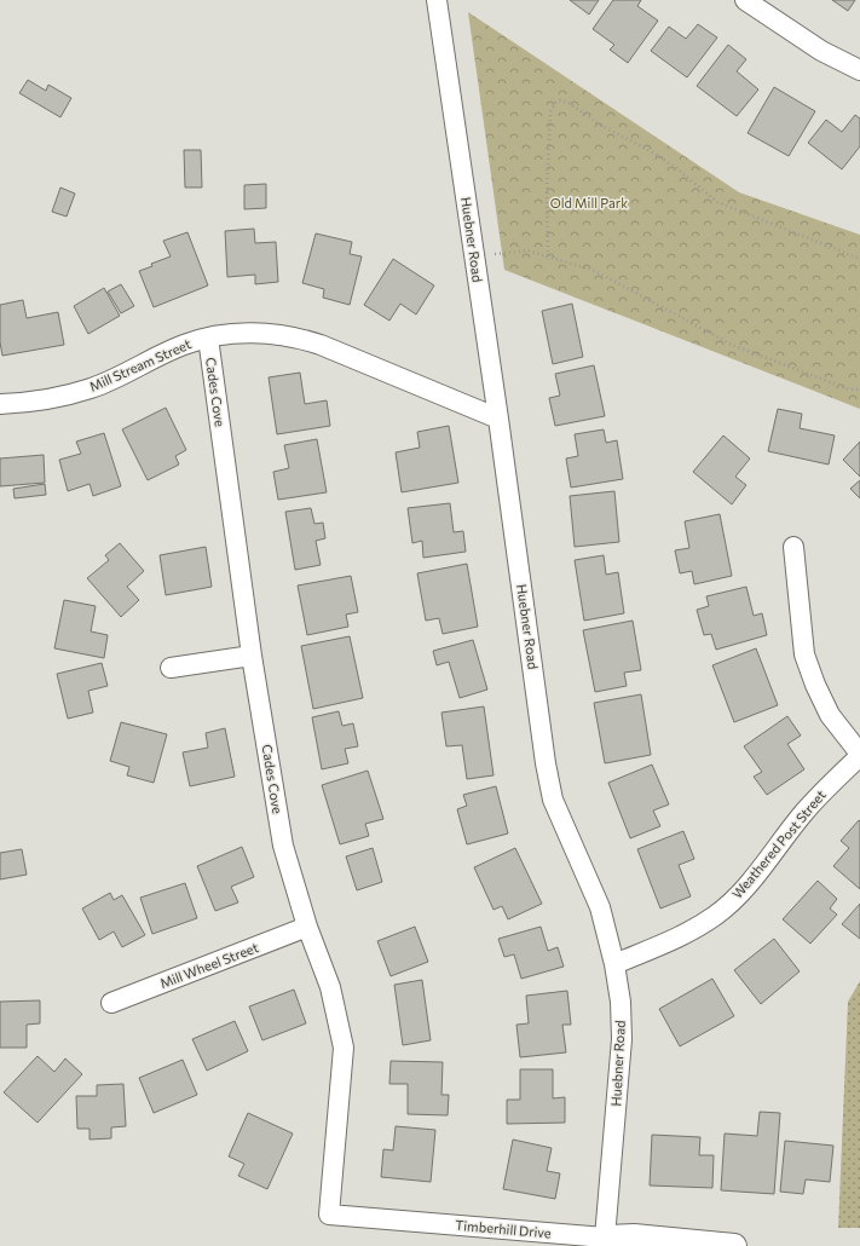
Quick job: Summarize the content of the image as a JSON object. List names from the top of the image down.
{
  "streets": {
    "street": [
      "Huebner Road",
      "Mill Stream Street",
      "Cades Cove",
      "Weathered Post Street",
      "Mill Wheel Street",
      "Timberhill Drive"
    ]
  },
  "crossings": [
    ["Huebner Road", "Mill Stream Street"],
    ["Huebner Road", "Weathered Post Street"],
    ["Huebner Road", "Timberhill Drive"],
    ["Mill Stream Street", "Cades Cove"],
    ["Cades Cove", "Mill Wheel Street"],
    ["Cades Cove", "Timberhill Drive"]
  ],
  "parks": ["Old Mill Park"]
}
